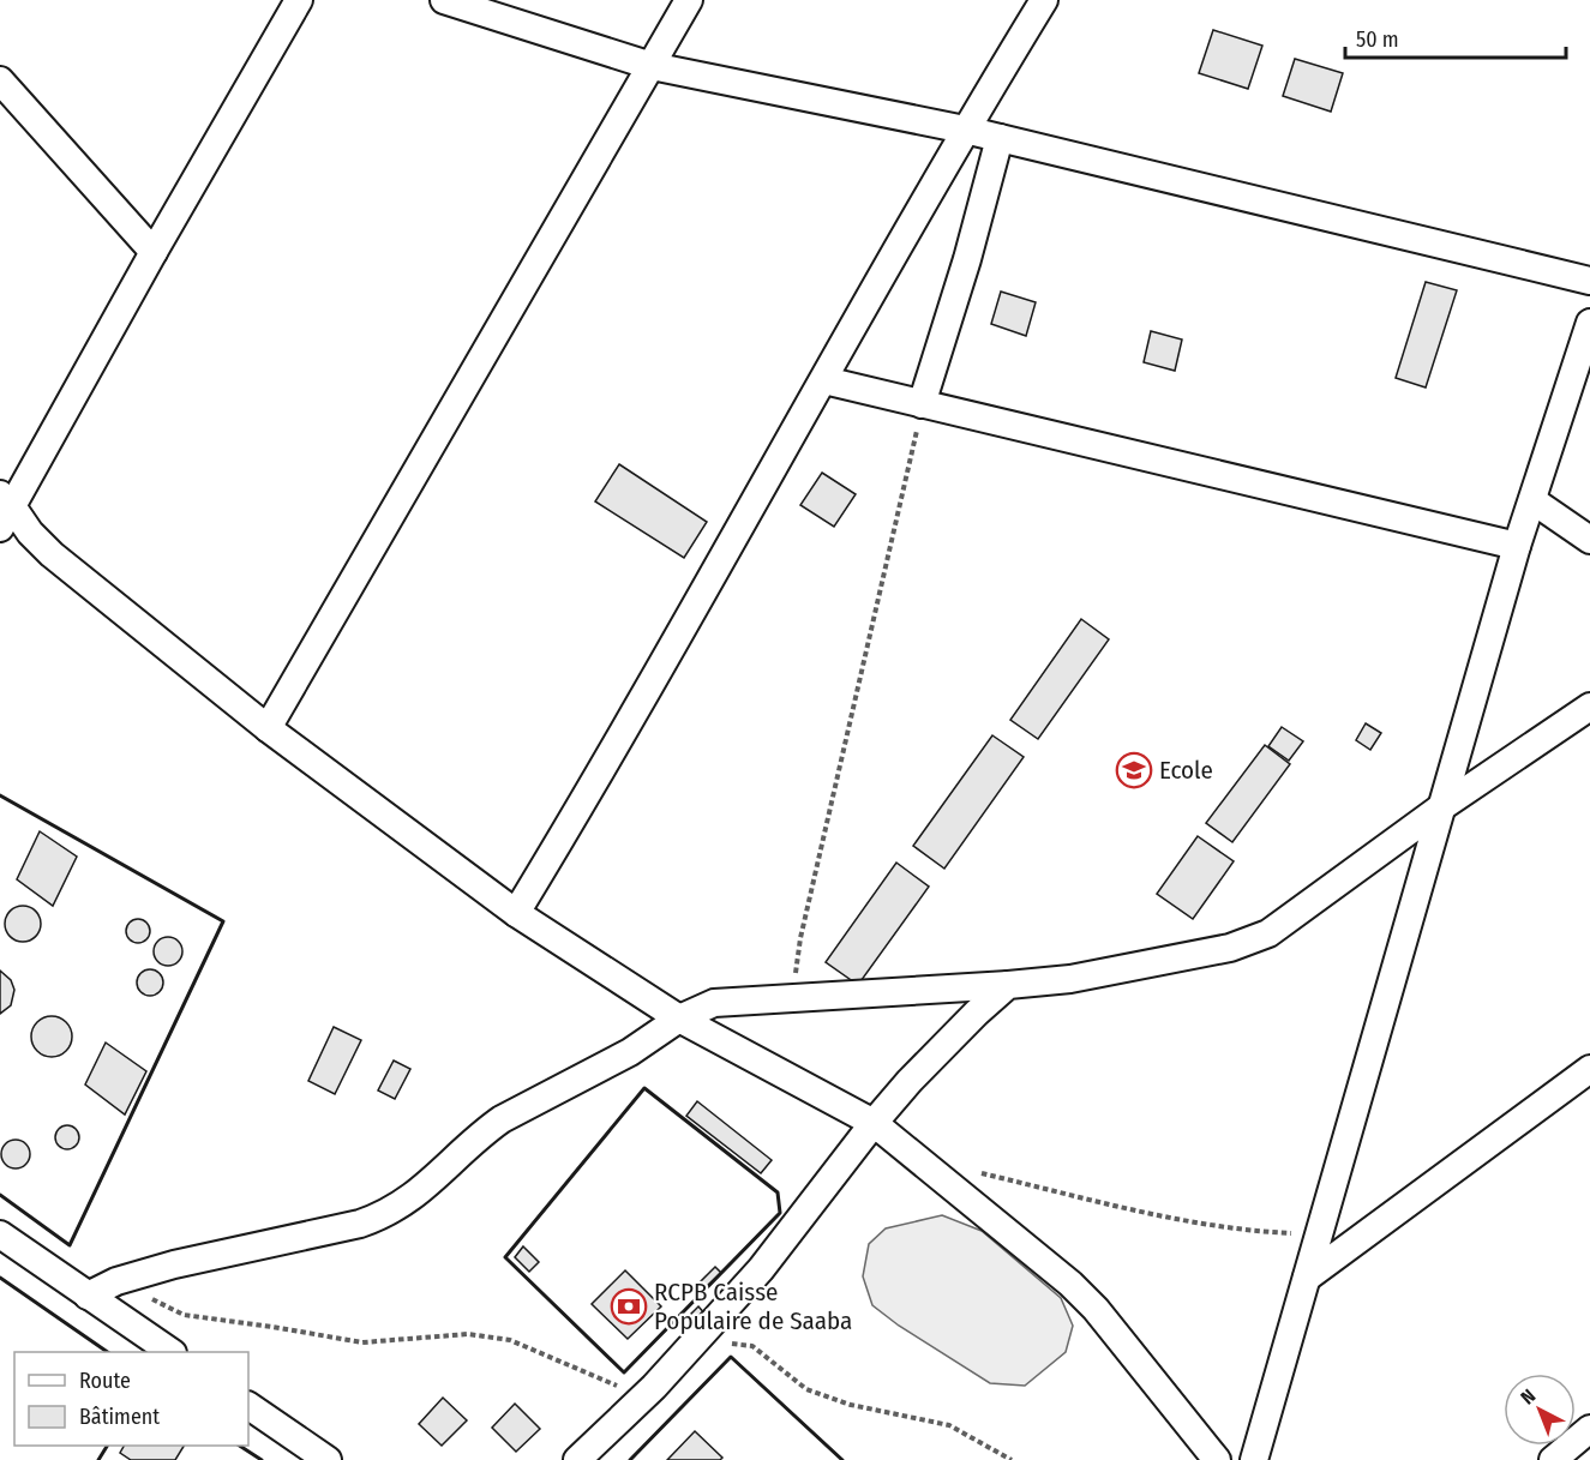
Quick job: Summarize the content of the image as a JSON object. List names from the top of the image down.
{
  "places": {
    "school or university": ["Ecole"],
    "bank": ["RCPB Caisse Populaire de Saaba"]
  },
  "legend": ["Route", "Bâtiment"],
  "scale_bar": "50 m",
  "north": "top left"
}
